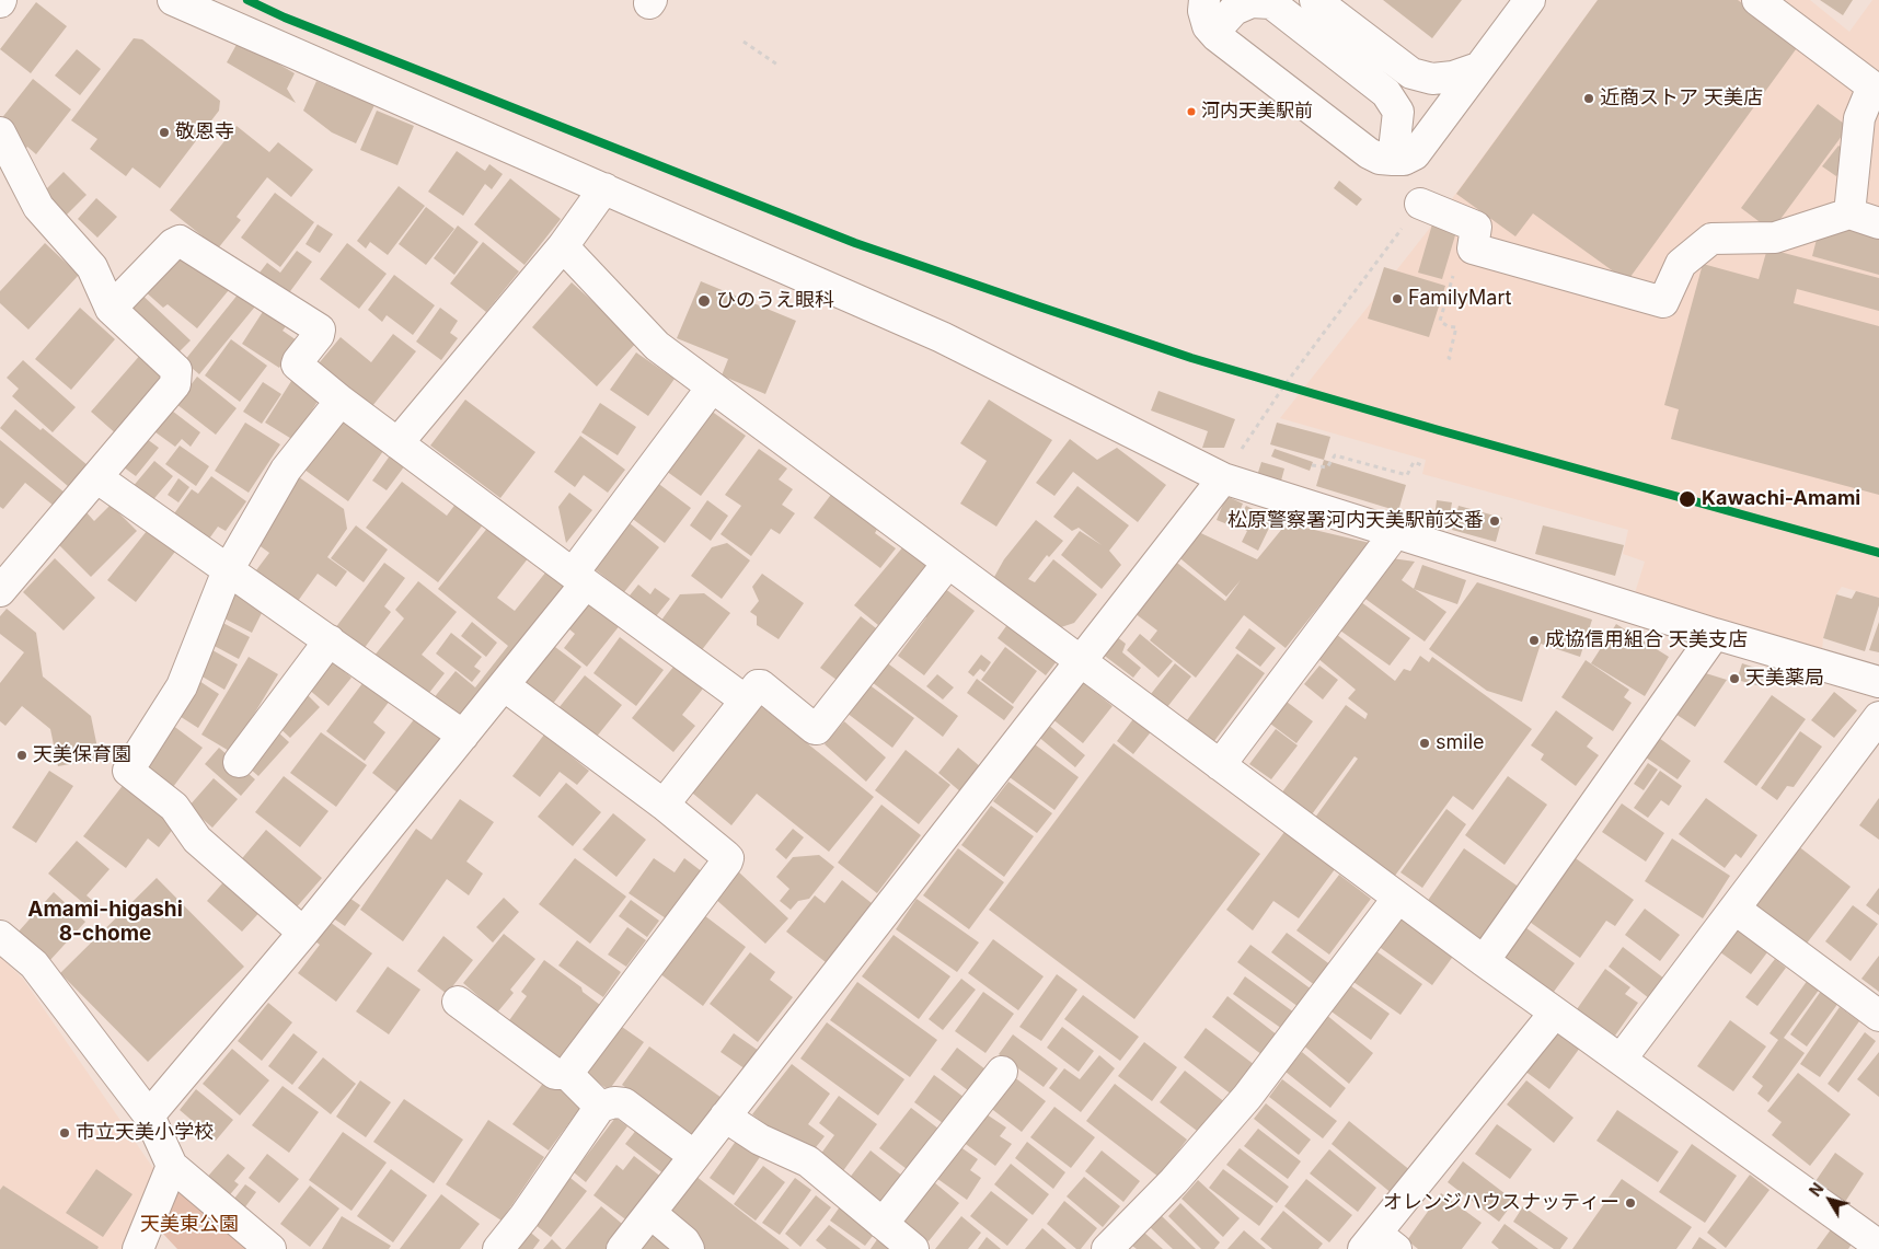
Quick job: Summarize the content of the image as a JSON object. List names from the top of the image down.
{
  "districts": ["Amami-higashi 8-chome"],
  "parks": ["天美東公園"],
  "places": [
    "近商ストア 天美店",
    "河内天美駅前",
    "敬恩寺",
    "FamilyMart",
    "ひのうえ眼科",
    "Kawachi-Amami",
    "松原警察署河内天美駅前交番",
    "成協信用組合 天美支店",
    "天美薬局",
    "smile",
    "天美保育園",
    "市立天美小学校",
    "オレンジハウスナッティー"
  ],
  "north": "top left"
}
